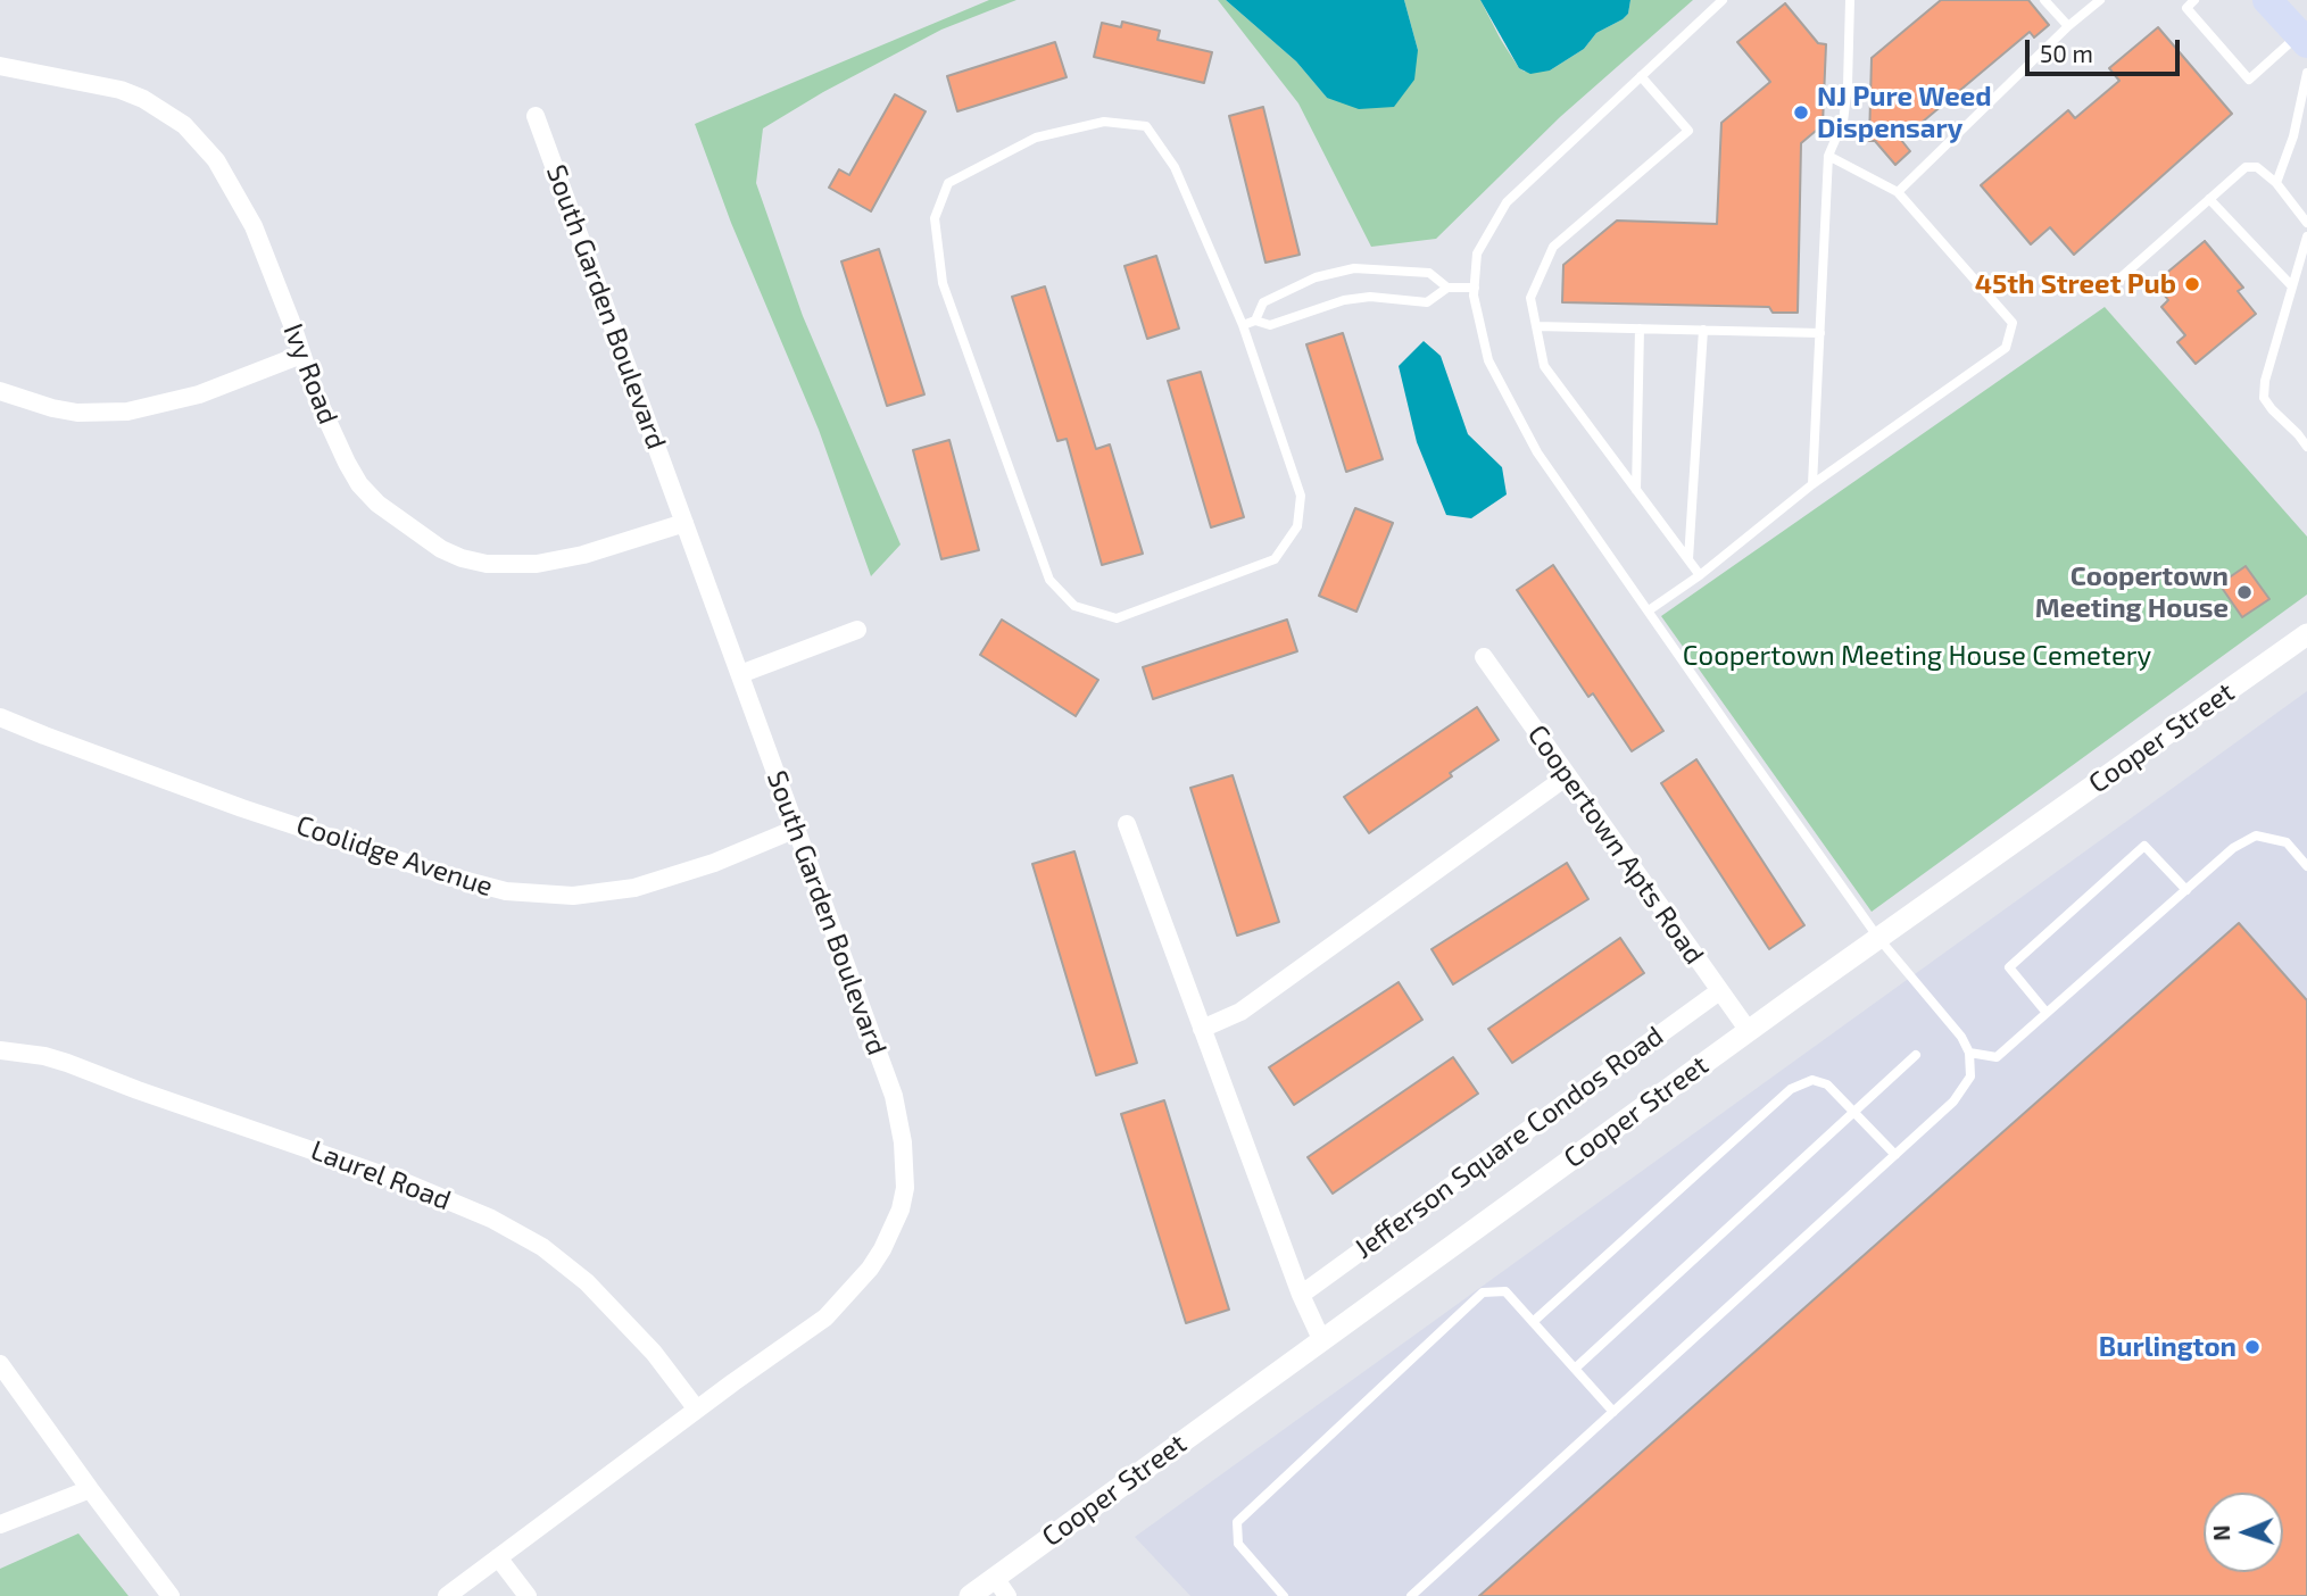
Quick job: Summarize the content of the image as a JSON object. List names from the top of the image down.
{
  "streets": {
    "street": [
      "South Garden Boulevard",
      "Ivy Road",
      "Cooper Street",
      "Coopertown Apts Road",
      "Coolidge Avenue",
      "Jefferson Square Condos Road",
      "Laurel Road"
    ]
  },
  "crossings": [
    ["South Garden Boulevard", "Ivy Road"],
    ["South Garden Boulevard", "Coolidge Avenue"],
    ["South Garden Boulevard", "Laurel Road"],
    ["Cooper Street", "Coopertown Apts Road"],
    ["Coopertown Apts Road", "Jefferson Square Condos Road"]
  ],
  "parks": ["Coopertown Meeting House Cemetery"],
  "places": [
    "NJ Pure Weed Dispensary",
    "45th Street Pub",
    "Coopertown Meeting House",
    "Burlington"
  ],
  "scale_bar": "50 m",
  "north": "left"
}
